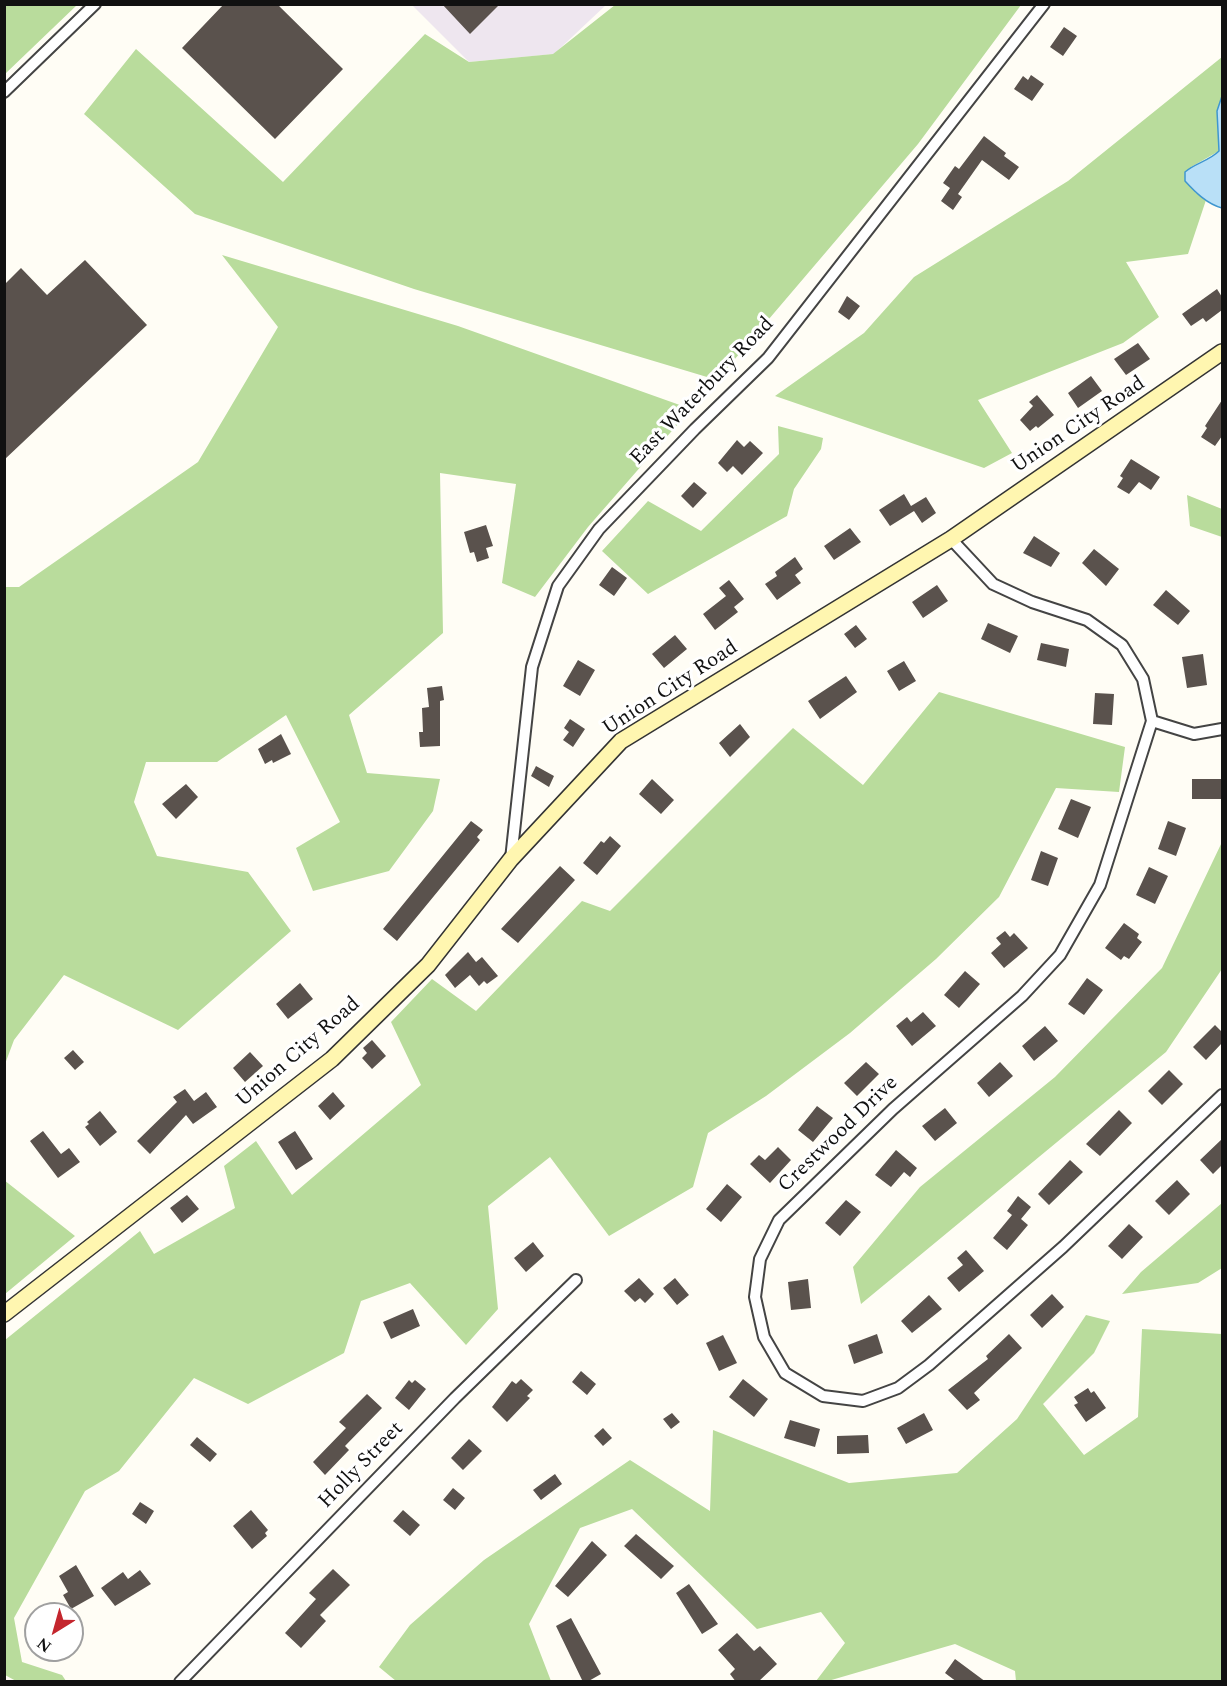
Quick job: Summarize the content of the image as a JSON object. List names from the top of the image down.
{
  "streets": {
    "main road": ["Union City Road"],
    "street": ["East Waterbury Road", "Crestwood Drive", "Holly Street"]
  },
  "crossings": [
    ["East Waterbury Road", "Union City Road"],
    ["Union City Road", "Crestwood Drive"]
  ],
  "north": "bottom left"
}
